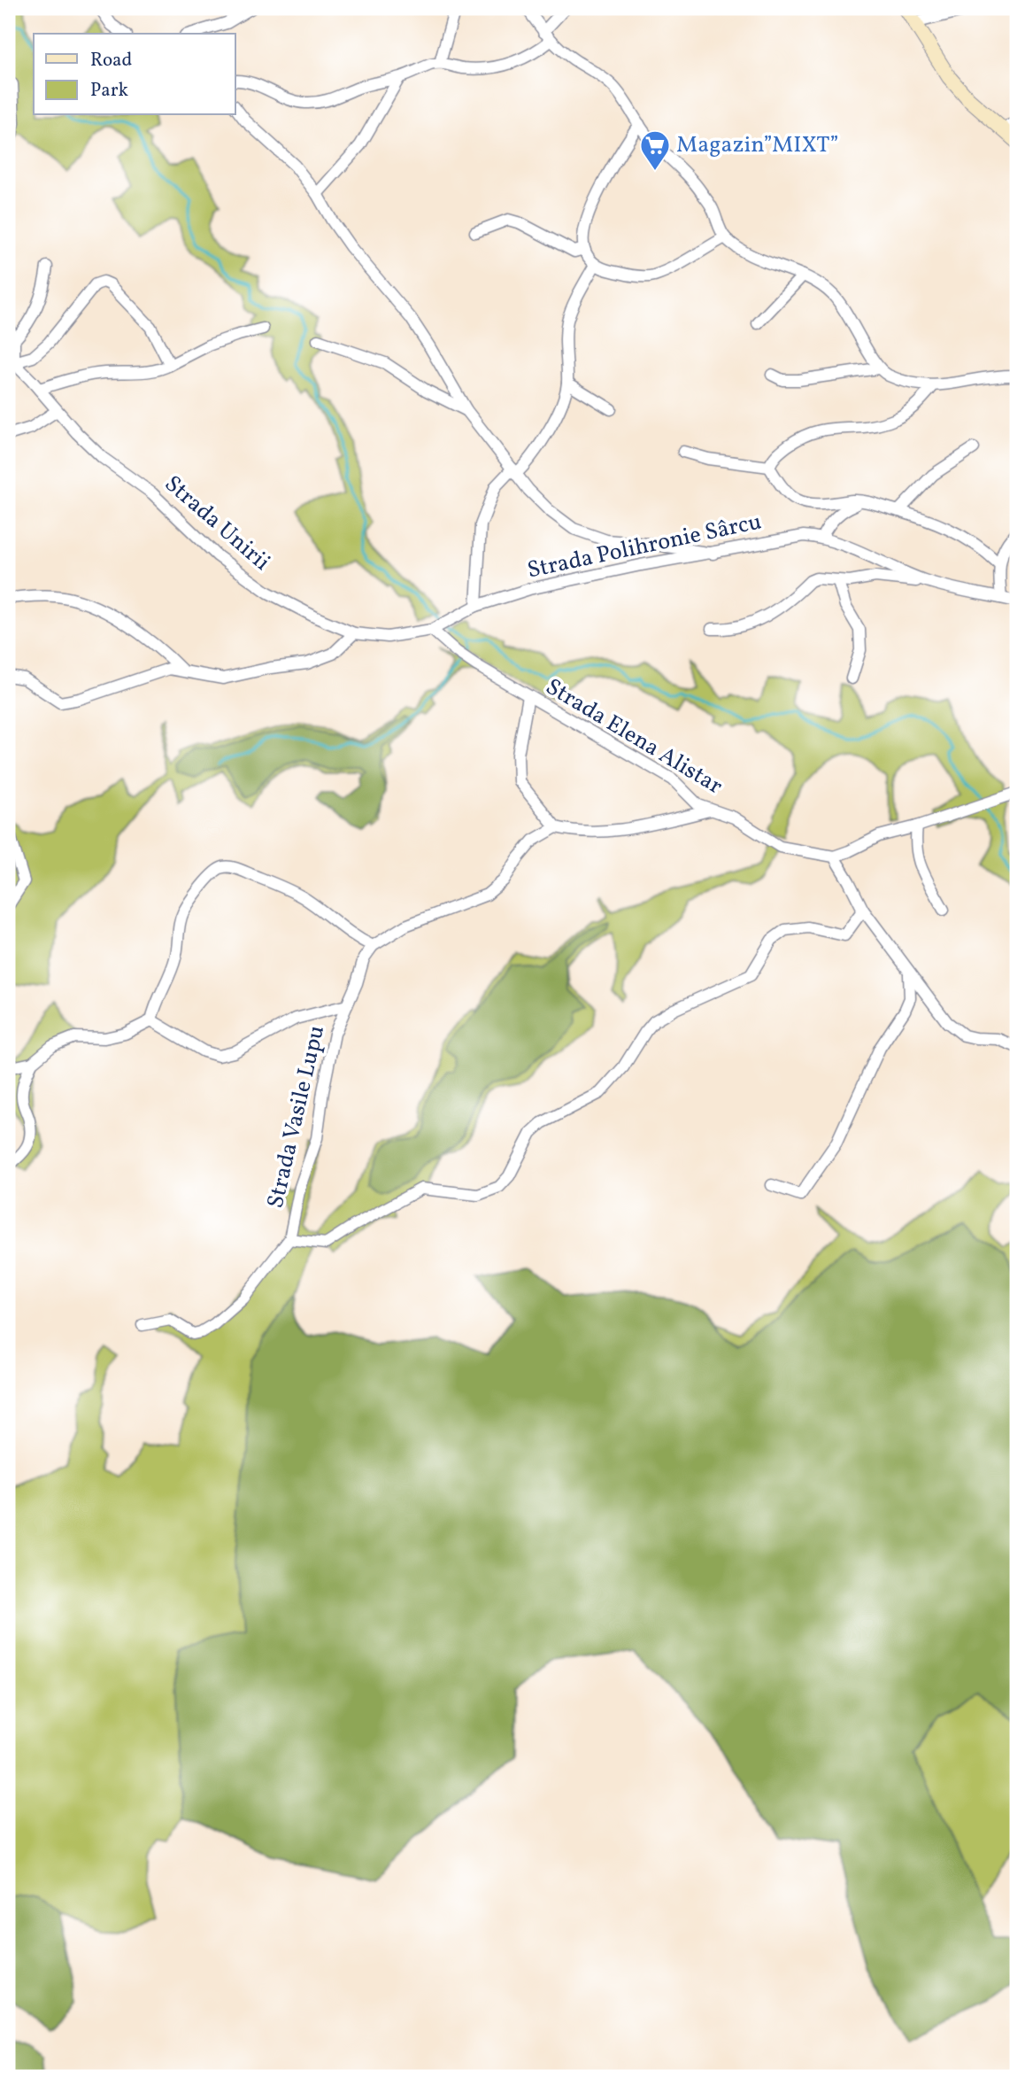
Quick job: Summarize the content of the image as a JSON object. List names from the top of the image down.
{
  "streets": {
    "street": [
      "Strada Unirii",
      "Strada Polihronie Sârcu",
      "Strada Elena Alistar",
      "Strada Vasile Lupu"
    ]
  },
  "crossings": [
    ["Strada Unirii", "Strada Polihronie Sârcu"],
    ["Strada Unirii", "Strada Elena Alistar"]
  ],
  "places": {
    "supermarket": ["Magazin”MIXT”"]
  },
  "legend": ["Road", "Park"]
}
